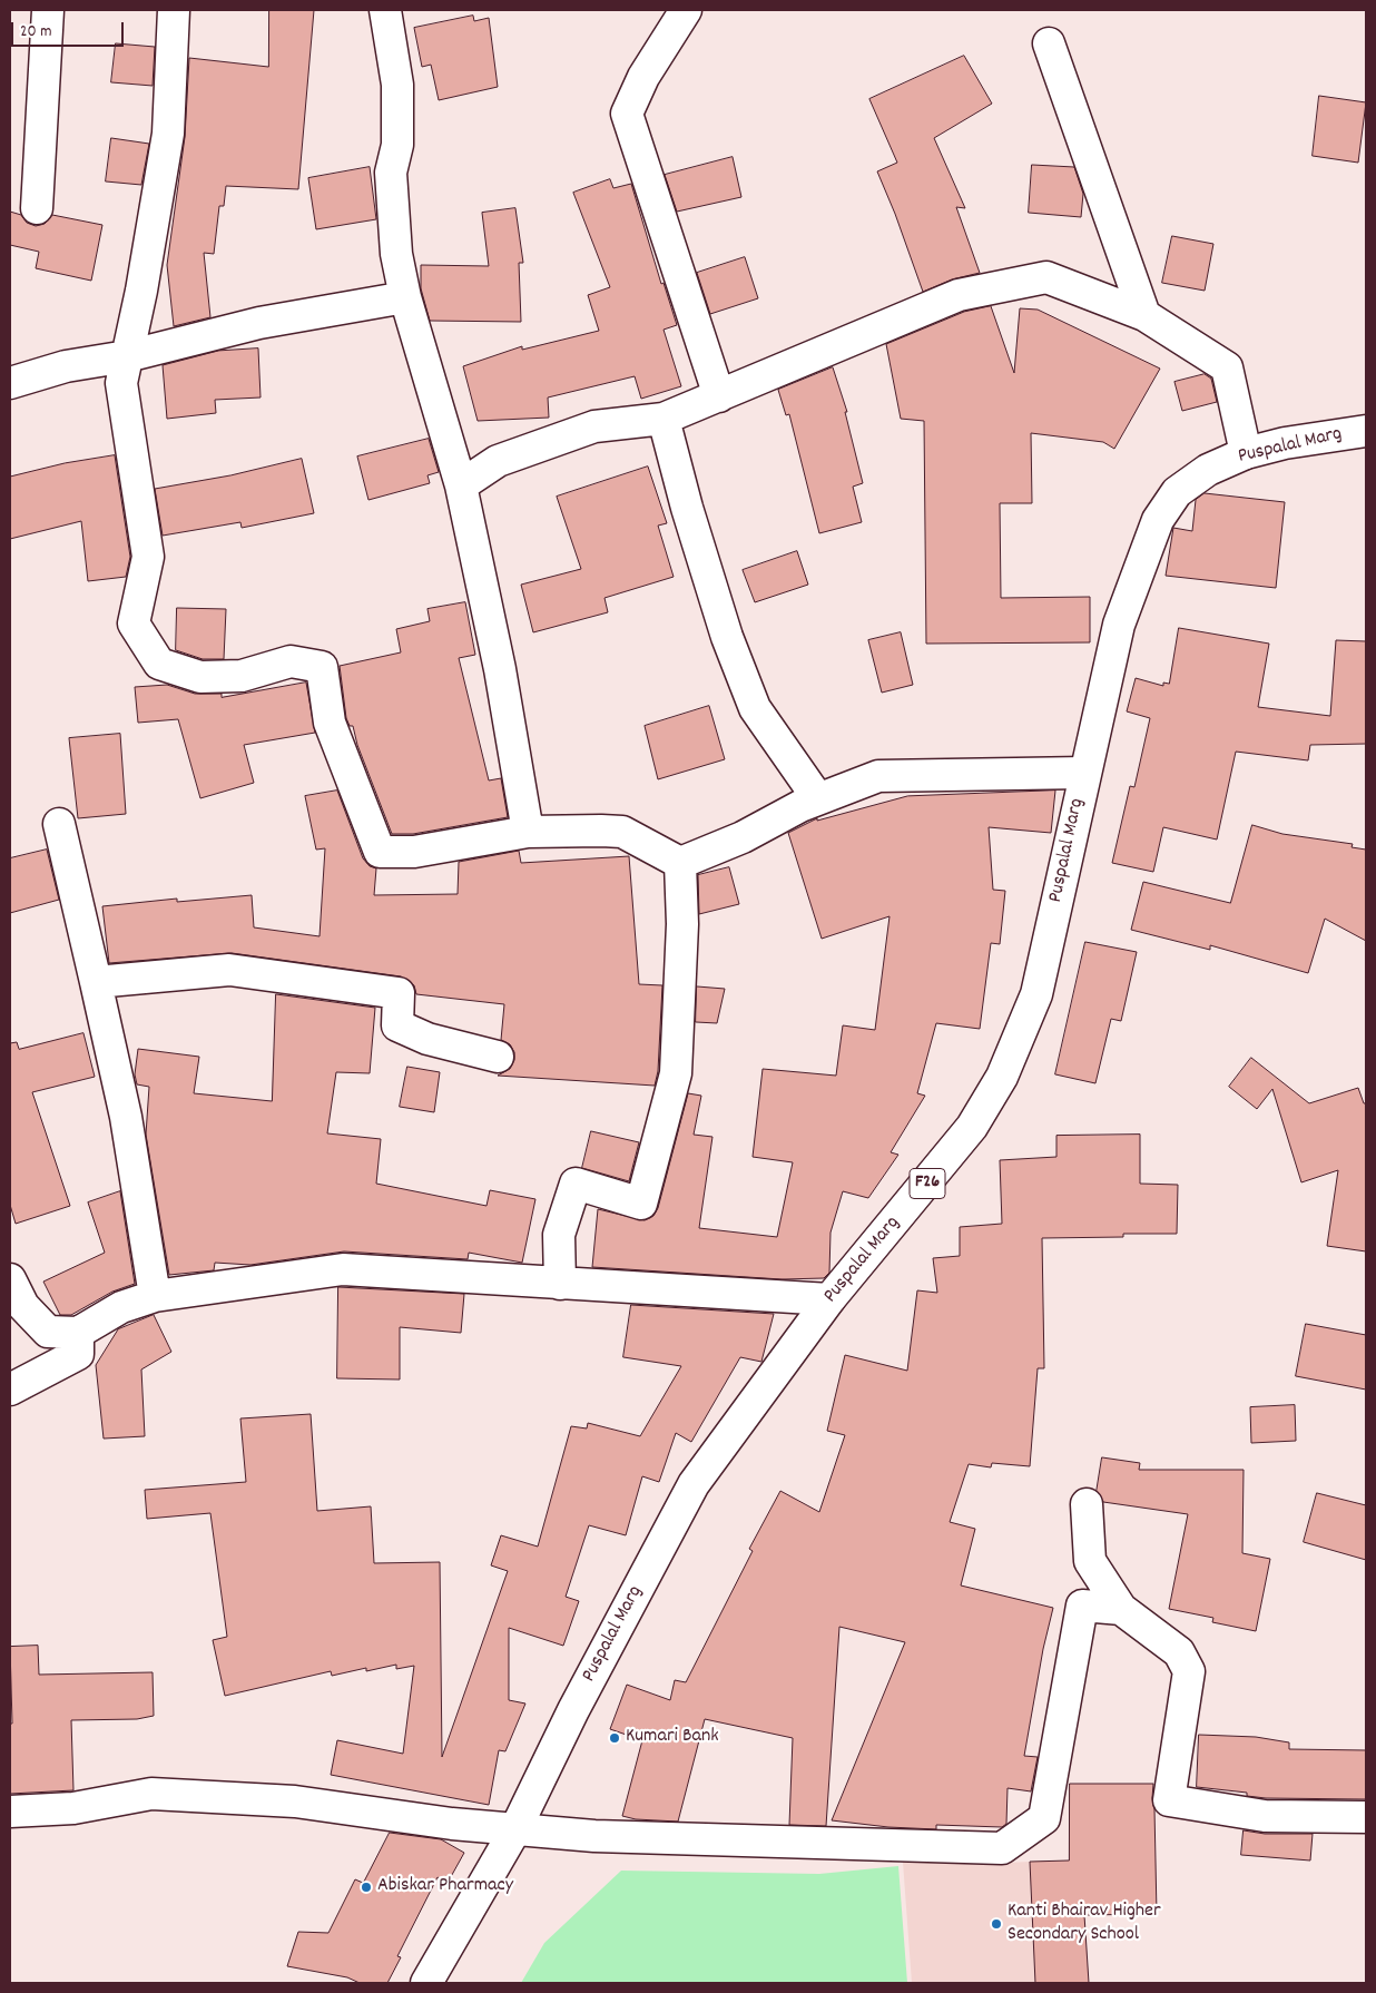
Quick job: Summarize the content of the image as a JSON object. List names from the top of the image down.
{
  "streets": {
    "street": ["Puspalal Marg", "F26"]
  },
  "places": ["Kumari Bank", "Abiskar Pharmacy", "Kanti Bhairav Higher Secondary School"],
  "scale_bar": "20 m"
}
